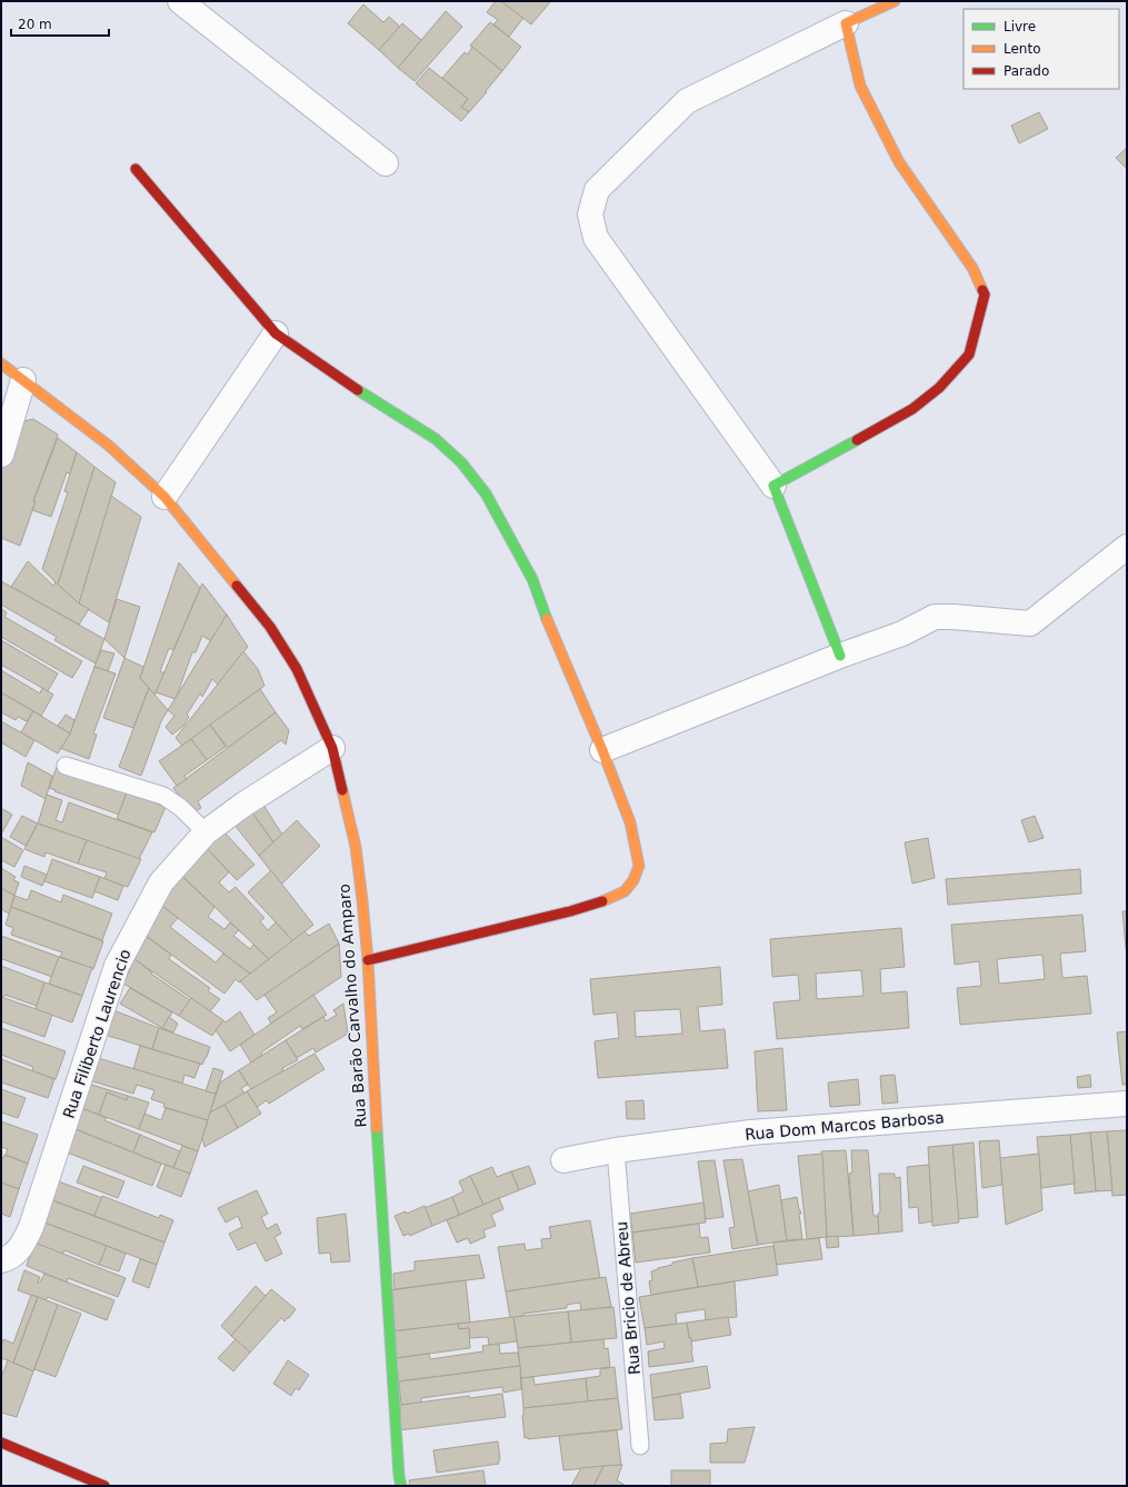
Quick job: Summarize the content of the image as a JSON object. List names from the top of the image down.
{
  "streets": {
    "street": ["Rua Barão Carvalho do Amparo", "Rua Filiberto Laurencio", "Rua Dom Marcos Barbosa"],
    "lane": ["Rua Bricio de Abreu"]
  },
  "crossings": [
    ["Rua Barão Carvalho do Amparo", "Rua Filiberto Laurencio"],
    ["Rua Dom Marcos Barbosa", "Rua Bricio de Abreu"]
  ],
  "legend": ["Livre", "Lento", "Parado"],
  "scale_bar": "20 m"
}
